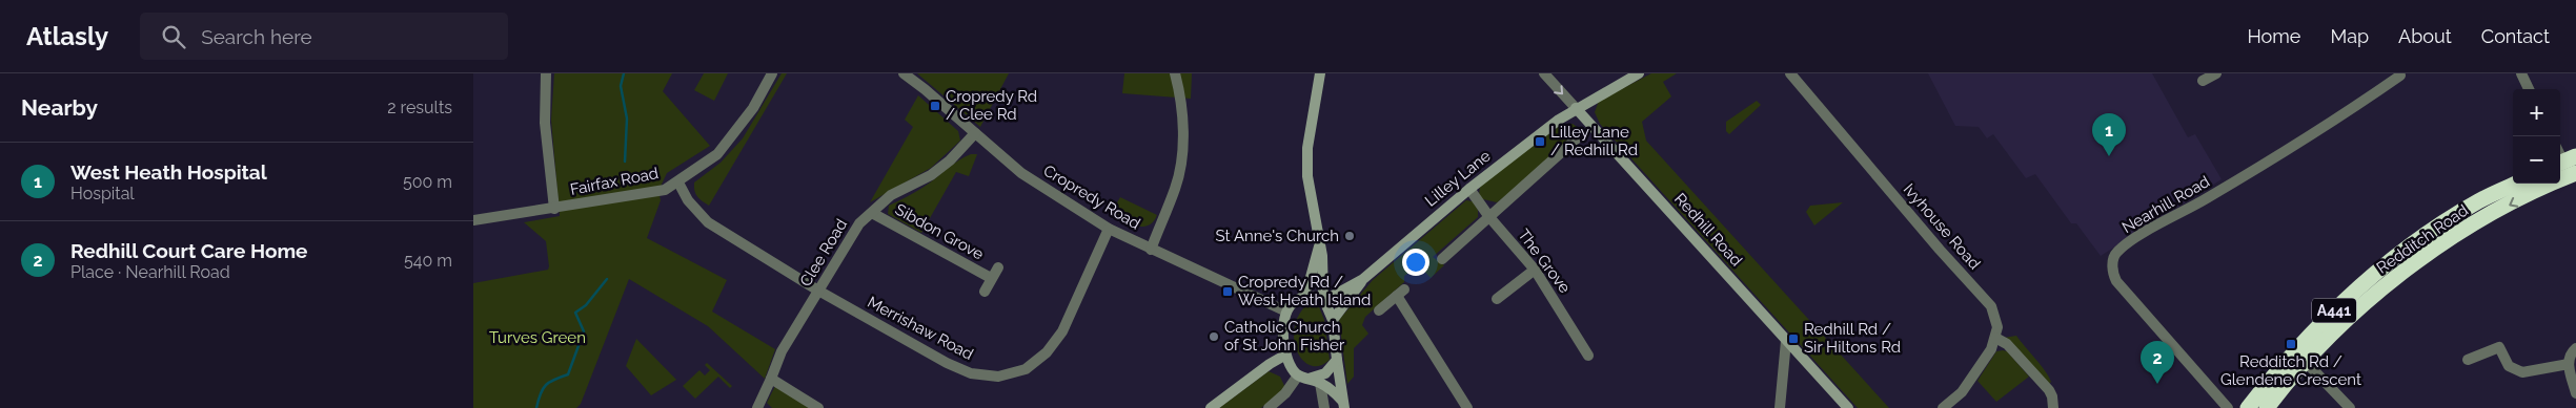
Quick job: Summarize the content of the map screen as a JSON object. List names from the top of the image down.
{
  "streets": {
    "highway": ["Redditch Road", "A441"],
    "street": [
      "Lilley Lane",
      "Fairfax Road",
      "Cropredy Road",
      "Nearhill Road",
      "Ivyhouse Road",
      "Redhill Road",
      "Sibdon Grove",
      "Clee Road",
      "The Grove",
      "Merrishaw Road"
    ]
  },
  "crossings": [
    ["Lilley Lane", "Cropredy Road"],
    ["Lilley Lane", "Redhill Road"],
    ["Lilley Lane", "The Grove"],
    ["Fairfax Road", "Merrishaw Road"],
    ["Cropredy Road", "Clee Road"],
    ["Cropredy Road", "Merrishaw Road"],
    ["Sibdon Grove", "Clee Road"],
    ["Clee Road", "Merrishaw Road"]
  ],
  "parks": ["Turves Green"],
  "places": {
    "transit": [
      "Cropredy Rd / Clee Rd",
      "Lilley Lane / Redhill Rd",
      "Cropredy Rd / West Heath Island",
      "Redhill Rd / Sir Hiltons Rd",
      "Redditch Rd / Glendene Crescent"
    ],
    "other": ["St Anne's Church", "Catholic Church of St John Fisher"]
  },
  "page": {
    "header": "Atlasly",
    "search": "Search here",
    "nav": [
      "Home",
      "Map",
      "About",
      "Contact"
    ],
    "heading": ["Nearby", "2 results"],
    "map_buttons": ["+", "−"],
    "pins": ["1", "2"],
    "list": [
      {
        "mark": "1",
        "name": "West Heath Hospital",
        "note": "Hospital",
        "value": "500 m"
      },
      {
        "mark": "2",
        "name": "Redhill Court Care Home",
        "note": "Place · Nearhill Road",
        "value": "540 m"
      }
    ]
  }
}
